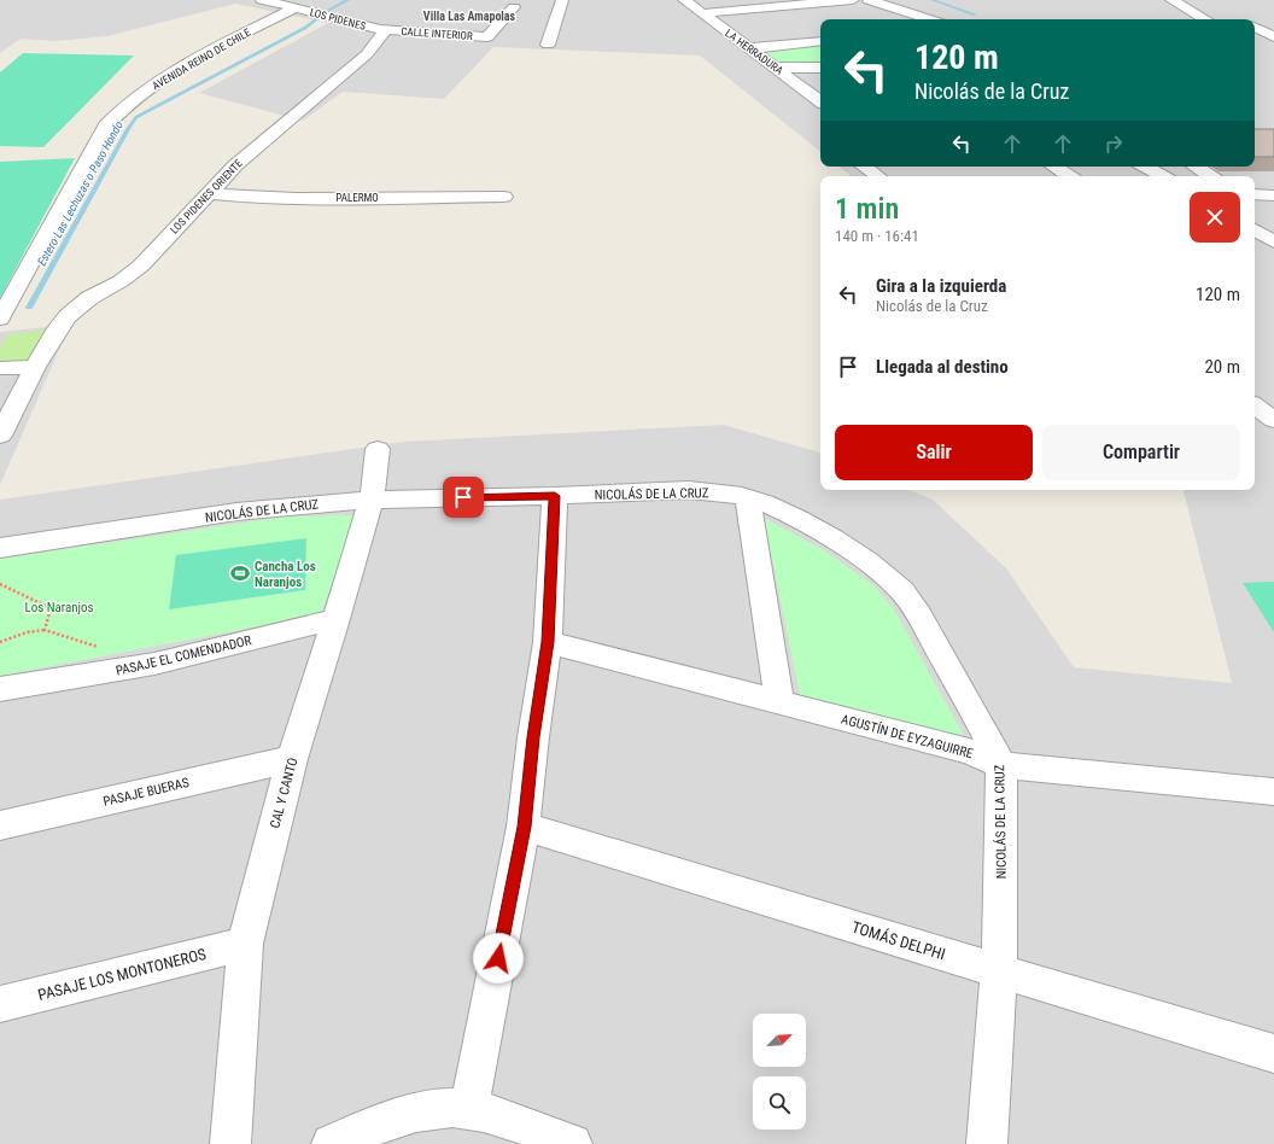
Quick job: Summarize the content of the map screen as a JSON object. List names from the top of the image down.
{
  "streets": {
    "street": [
      "LOS PIDENES",
      "CALLE INTERIOR",
      "LA HERRADURA",
      "AVENIDA REINO DE CHILE",
      "LOS PIDENES ORIENTE",
      "PALERMO",
      "NICOLÁS DE LA CRUZ",
      "PASAJE EL COMENDADOR",
      "AGUSTÍN DE EYZAGUIRRE",
      "PASAJE BUERAS",
      "CAL Y CANTO",
      "TOMÁS DELPHI",
      "PASAJE LOS MONTONEROS"
    ]
  },
  "crossings": [
    ["LOS PIDENES", "CALLE INTERIOR"],
    ["LOS PIDENES", "AVENIDA REINO DE CHILE"],
    ["LOS PIDENES", "LOS PIDENES ORIENTE"],
    ["CALLE INTERIOR", "LOS PIDENES ORIENTE"],
    ["LOS PIDENES ORIENTE", "PALERMO"],
    ["NICOLÁS DE LA CRUZ", "AGUSTÍN DE EYZAGUIRRE"],
    ["NICOLÁS DE LA CRUZ", "CAL Y CANTO"],
    ["NICOLÁS DE LA CRUZ", "TOMÁS DELPHI"],
    ["PASAJE EL COMENDADOR", "CAL Y CANTO"],
    ["PASAJE BUERAS", "CAL Y CANTO"],
    ["CAL Y CANTO", "PASAJE LOS MONTONEROS"]
  ],
  "districts": ["Villa Las Amapolas"],
  "water": ["Estero Las Lechuzas o Paso Hondo"],
  "parks": ["Los Naranjos"],
  "places": {
    "sports": ["Cancha Los Naranjos"]
  },
  "north": "top right",
  "page": {
    "turn": ["120 m", "Nicolás de la Cruz"],
    "heading": ["1 min", "140 m · 16:41"],
    "list": [
      {
        "name": "Gira a la izquierda",
        "note": "Nicolás de la Cruz",
        "value": "120 m"
      },
      {
        "name": "Llegada al destino",
        "value": "20 m"
      }
    ],
    "buttons": ["Salir", "Compartir"]
  }
}
